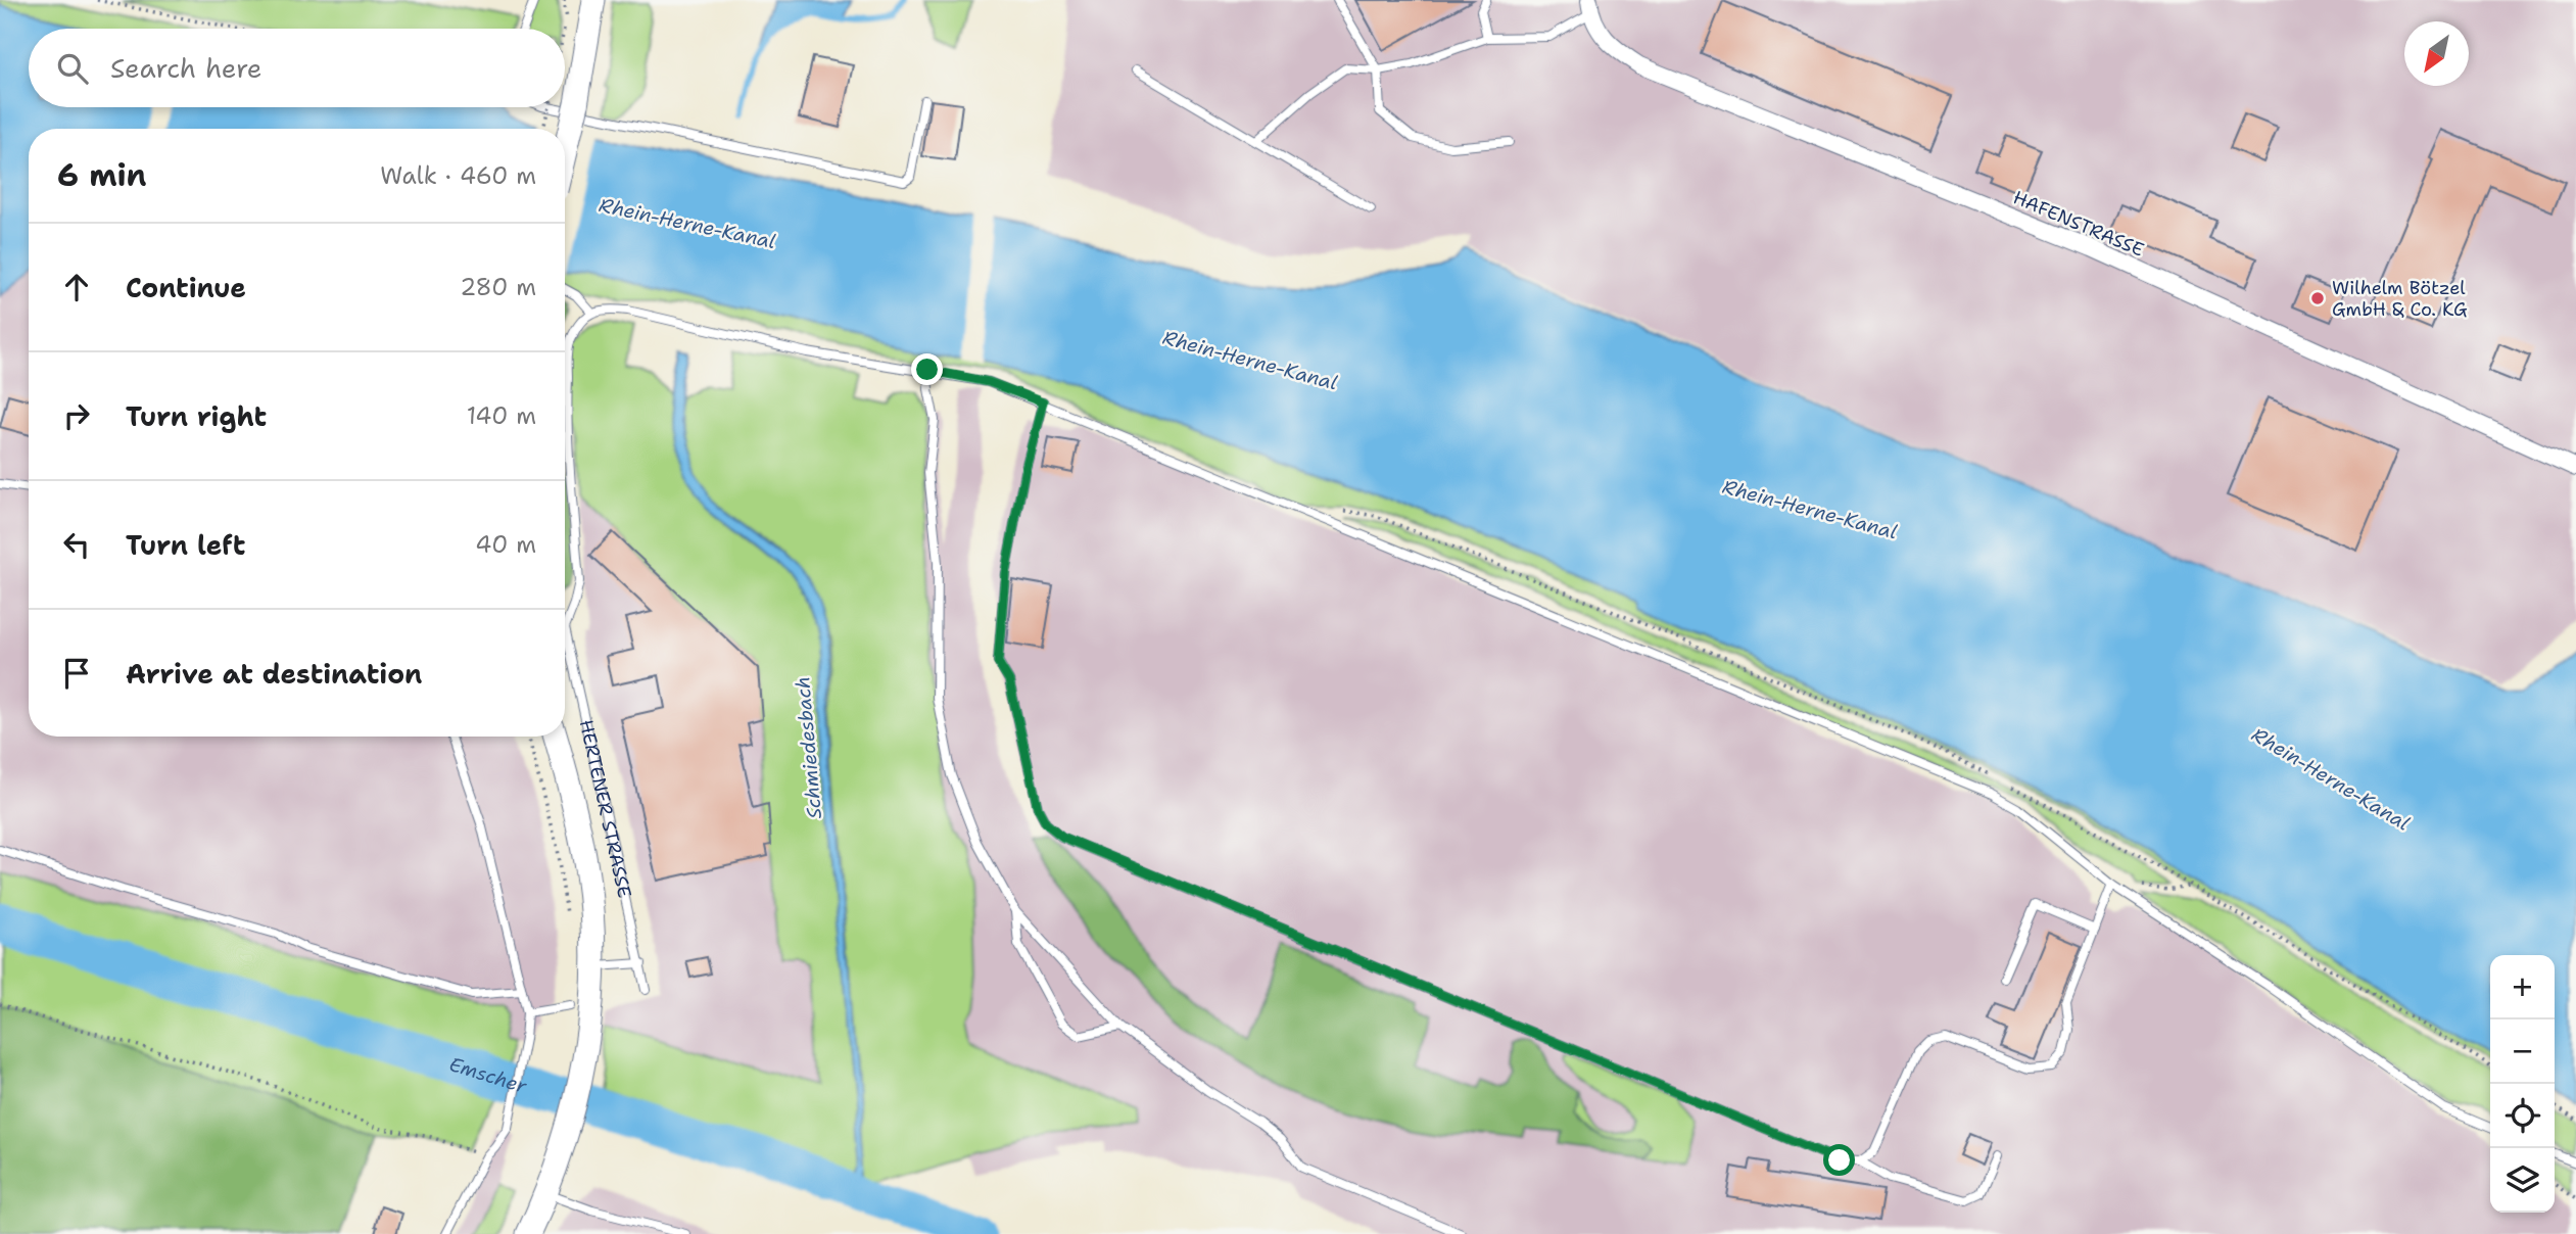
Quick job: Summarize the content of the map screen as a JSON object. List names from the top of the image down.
{
  "streets": {
    "main road": ["HERTENER STRASSE"],
    "street": ["HAFENSTRASSE"]
  },
  "water": ["Rhein-Herne-Kanal", "Schmiedesbach", "Emscher"],
  "places": ["Wilhelm Bötzel GmbH & Co. KG"],
  "north": "bottom left",
  "page": {
    "search": "Search here",
    "heading": ["6 min", "Walk · 460 m"],
    "list": [
      ["Continue", "280 m"],
      ["Turn right", "140 m"],
      ["Turn left", "40 m"],
      "Arrive at destination"
    ],
    "map_buttons": ["+", "−"]
  }
}
